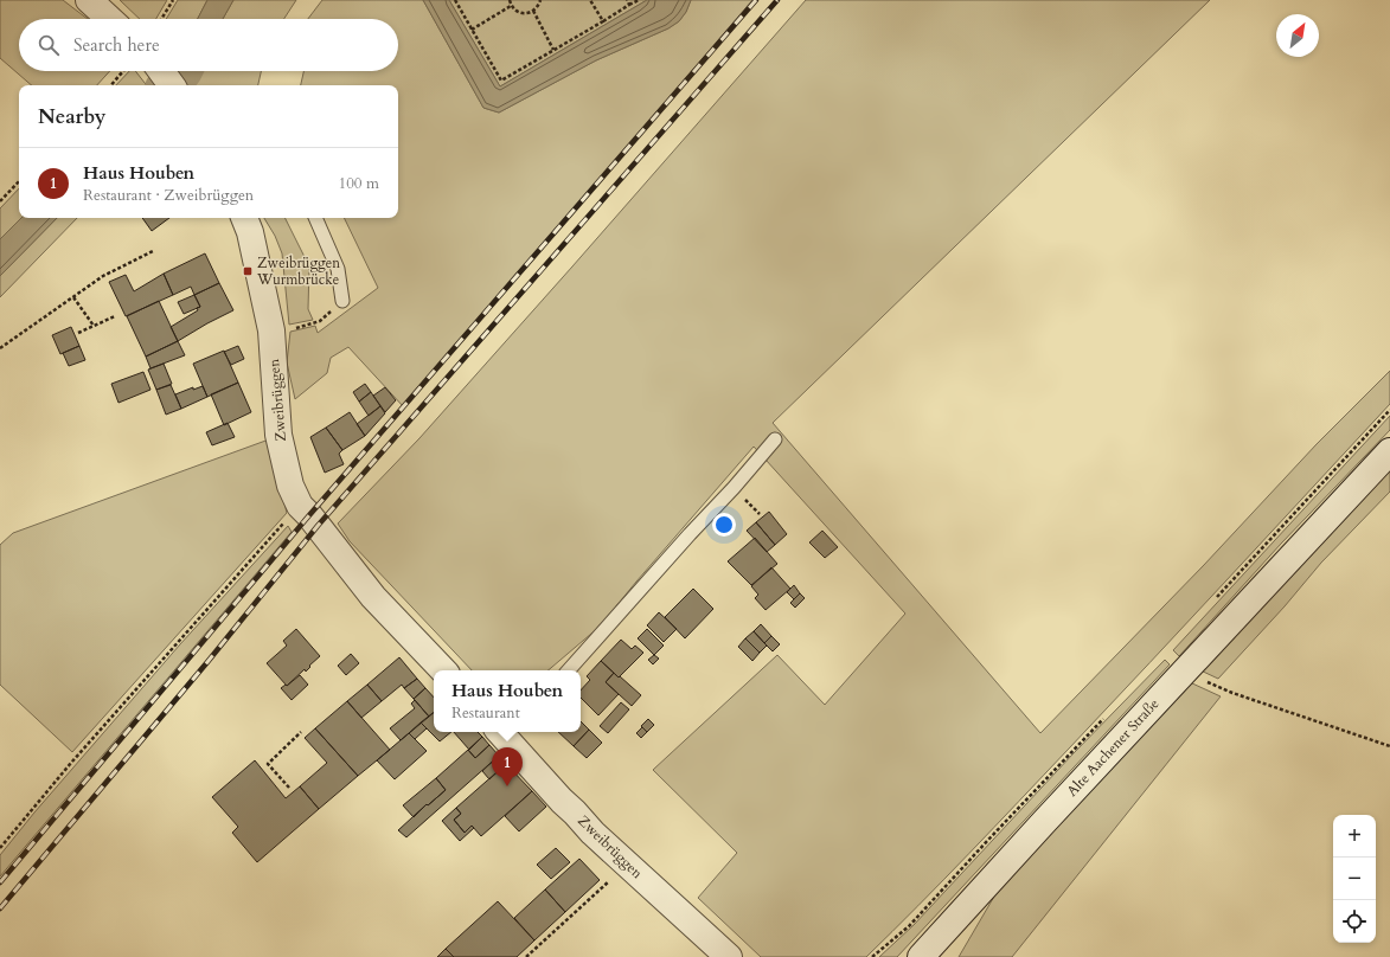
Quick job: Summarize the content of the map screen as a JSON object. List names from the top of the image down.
{
  "streets": {
    "street": ["Zweibrüggen", "Alte Aachener Straße"]
  },
  "places": {
    "transit": ["Zweibrüggen Wurmbrücke"]
  },
  "north": "top right",
  "page": {
    "search": "Search here",
    "heading": "Nearby",
    "list": [
      {
        "mark": "1",
        "name": "Haus Houben",
        "note": "Restaurant · Zweibrüggen",
        "value": "100 m"
      }
    ],
    "popup": ["Haus Houben", "Restaurant"],
    "pins": "1",
    "map_buttons": ["+", "−"]
  }
}
